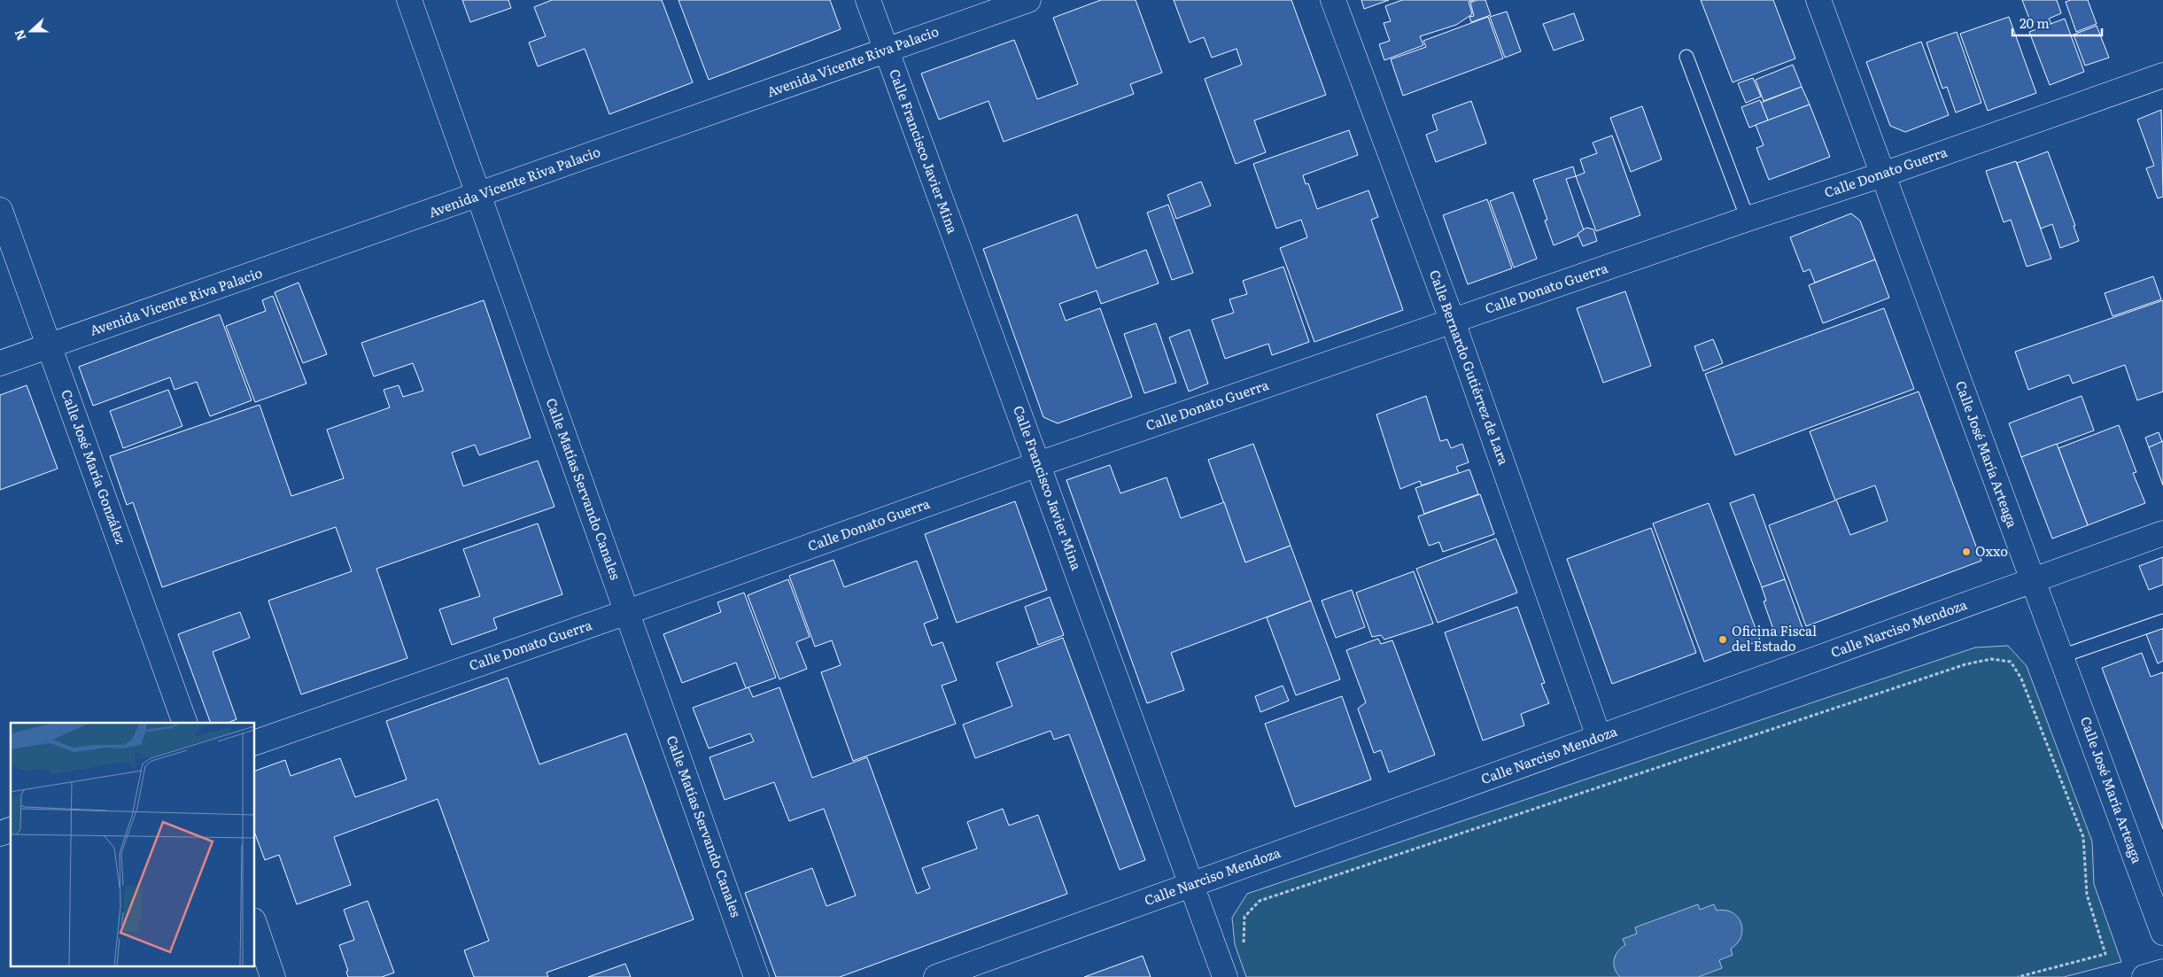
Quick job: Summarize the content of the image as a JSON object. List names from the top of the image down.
{
  "streets": {
    "street": [
      "Avenida Vicente Riva Palacio",
      "Calle Francisco Javier Mina",
      "Calle Donato Guerra",
      "Calle Bernardo Gutiérrez de Lara",
      "Calle José María Arteaga",
      "Calle José María González",
      "Calle Matías Servando Canales",
      "Calle Narciso Mendoza"
    ]
  },
  "crossings": [
    ["Avenida Vicente Riva Palacio", "Calle Francisco Javier Mina"],
    ["Avenida Vicente Riva Palacio", "Calle José María González"],
    ["Avenida Vicente Riva Palacio", "Calle Matías Servando Canales"],
    ["Calle Francisco Javier Mina", "Calle Donato Guerra"],
    ["Calle Francisco Javier Mina", "Calle Narciso Mendoza"],
    ["Calle Donato Guerra", "Calle Bernardo Gutiérrez de Lara"],
    ["Calle Donato Guerra", "Calle José María Arteaga"],
    ["Calle Donato Guerra", "Calle Matías Servando Canales"],
    ["Calle Bernardo Gutiérrez de Lara", "Calle Narciso Mendoza"],
    ["Calle José María Arteaga", "Calle Narciso Mendoza"]
  ],
  "places": ["Oxxo", "Oficina Fiscal del Estado"],
  "scale_bar": "20 m",
  "north": "left"
}
